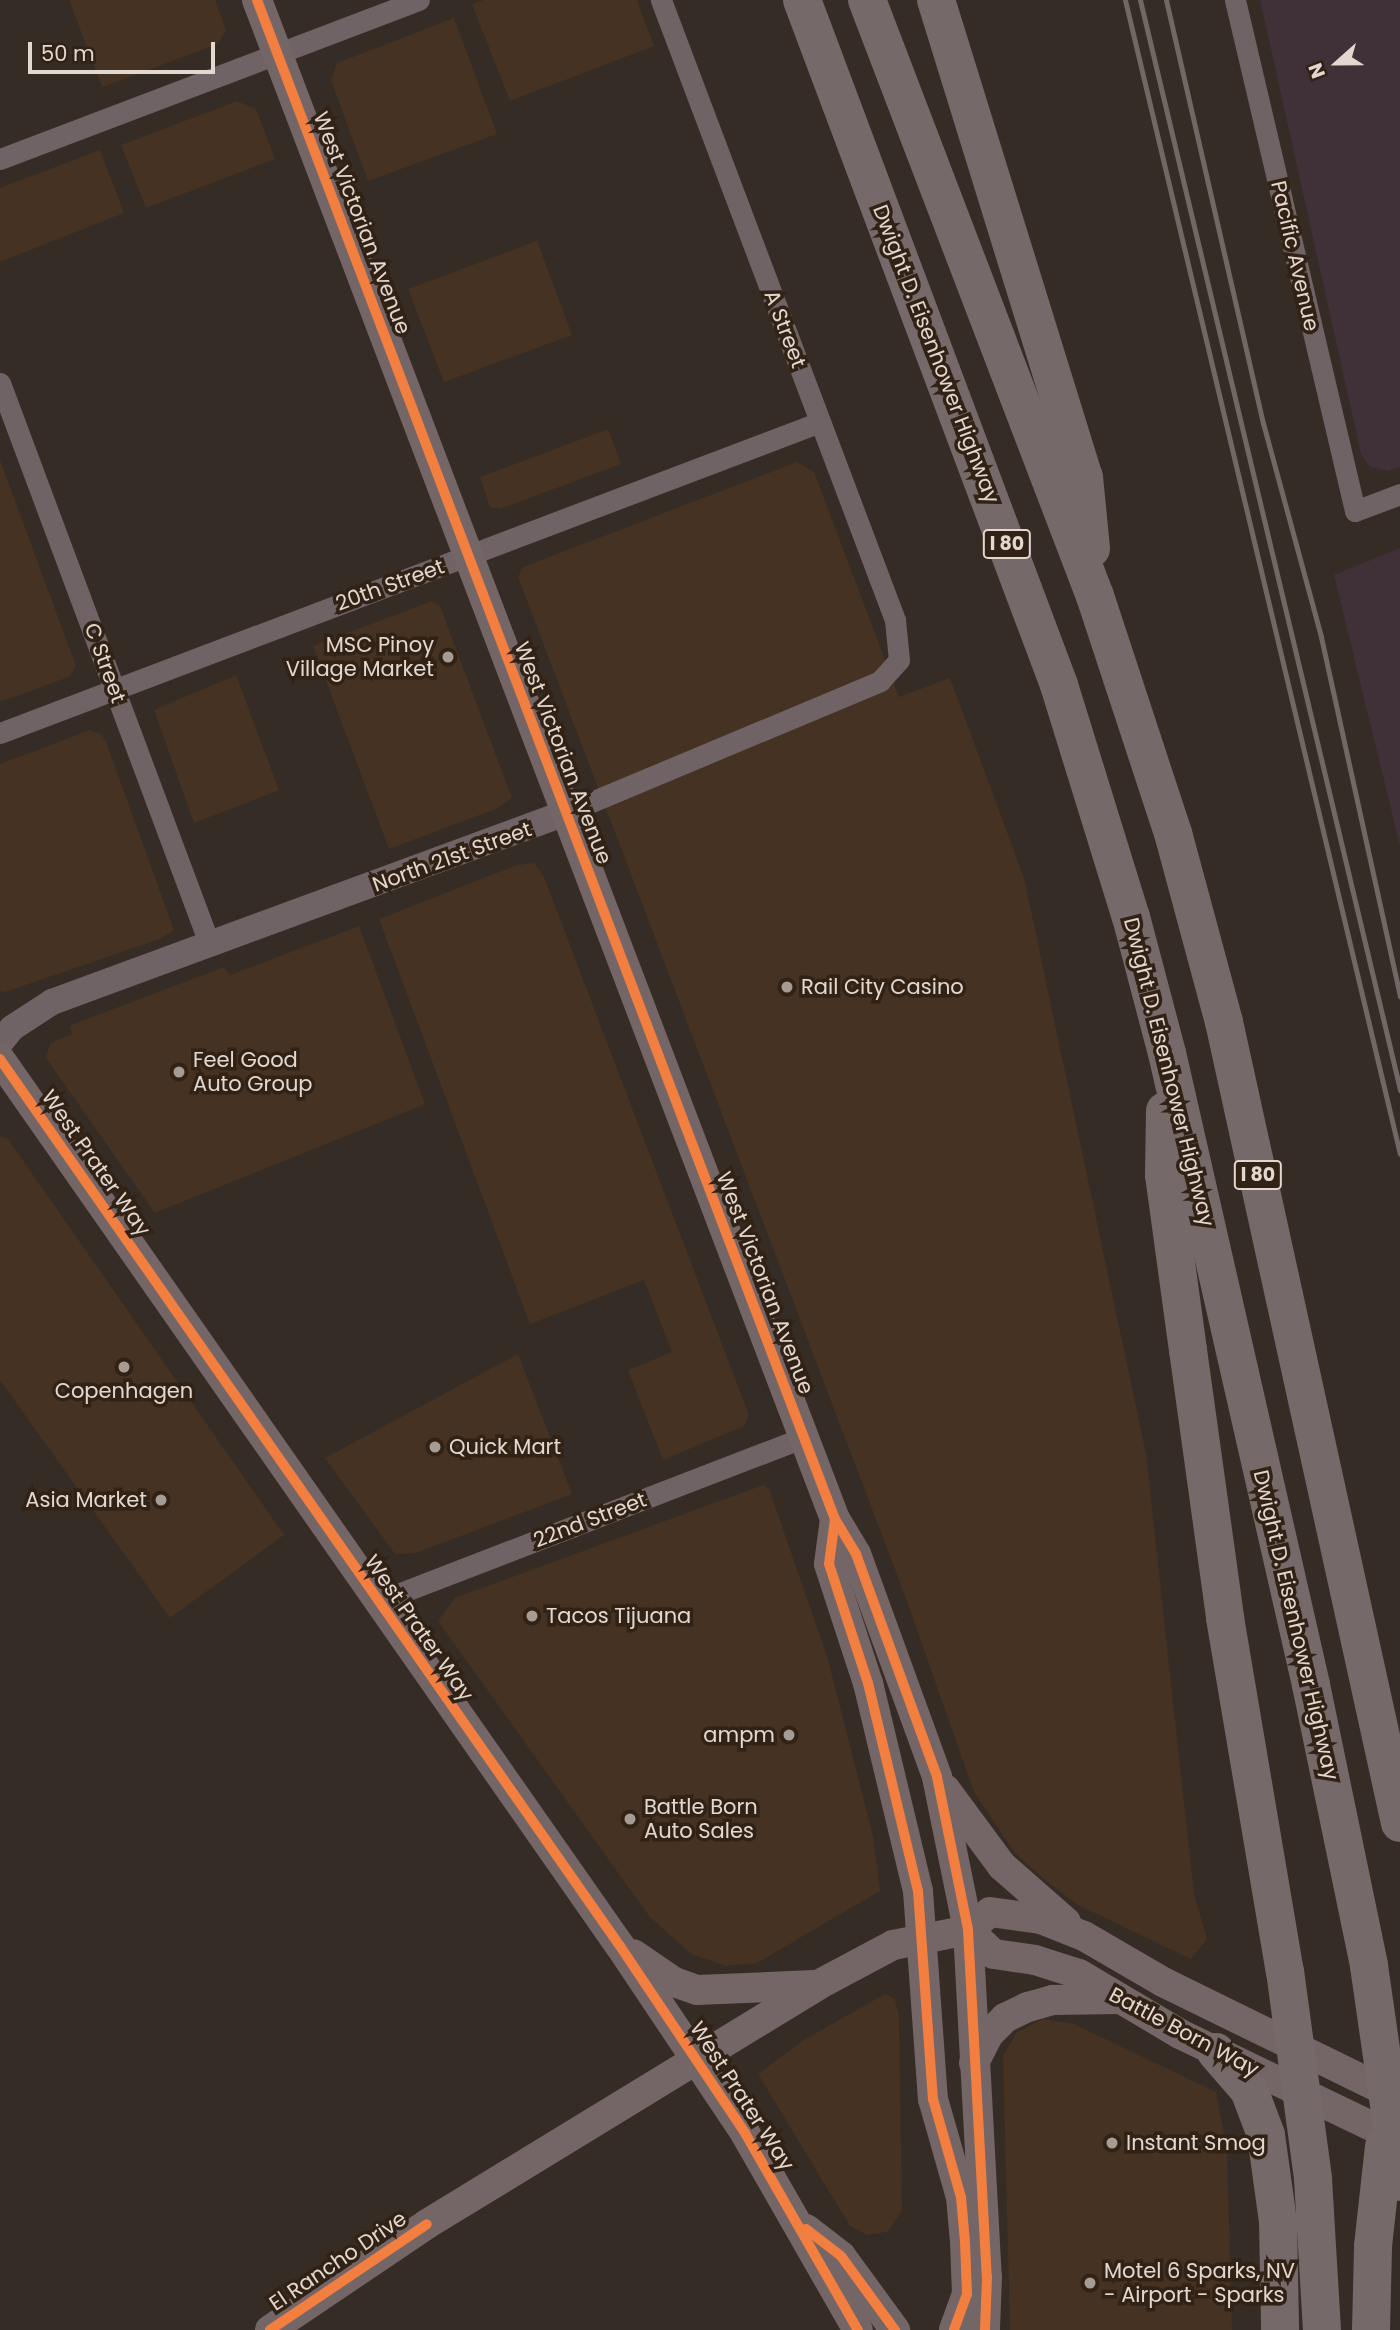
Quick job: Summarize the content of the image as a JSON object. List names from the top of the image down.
{
  "streets": {
    "highway": ["Dwight D. Eisenhower Highway", "I 80"],
    "main road": [
      "West Victorian Avenue",
      "West Prater Way",
      "Battle Born Way",
      "El Rancho Drive"
    ],
    "street": [
      "Pacific Avenue",
      "A Street",
      "20th Street",
      "C Street",
      "North 21st Street",
      "22nd Street"
    ]
  },
  "crossings": [
    ["West Victorian Avenue", "20th Street"],
    ["West Victorian Avenue", "North 21st Street"],
    ["West Victorian Avenue", "22nd Street"],
    ["West Victorian Avenue", "Battle Born Way"],
    ["West Victorian Avenue", "El Rancho Drive"],
    ["A Street", "20th Street"],
    ["A Street", "North 21st Street"],
    ["Dwight D. Eisenhower Highway", "Battle Born Way"],
    ["20th Street", "C Street"],
    ["C Street", "North 21st Street"],
    ["West Prater Way", "22nd Street"],
    ["West Prater Way", "El Rancho Drive"],
    ["Battle Born Way", "El Rancho Drive"]
  ],
  "places": [
    "MSC Pinoy Village Market",
    "Rail City Casino",
    "Feel Good Auto Group",
    "Copenhagen",
    "Quick Mart",
    "Asia Market",
    "Tacos Tijuana",
    "ampm",
    "Battle Born Auto Sales",
    "Instant Smog",
    "Motel 6 Sparks, NV - Airport - Sparks"
  ],
  "scale_bar": "50 m",
  "north": "left"
}
